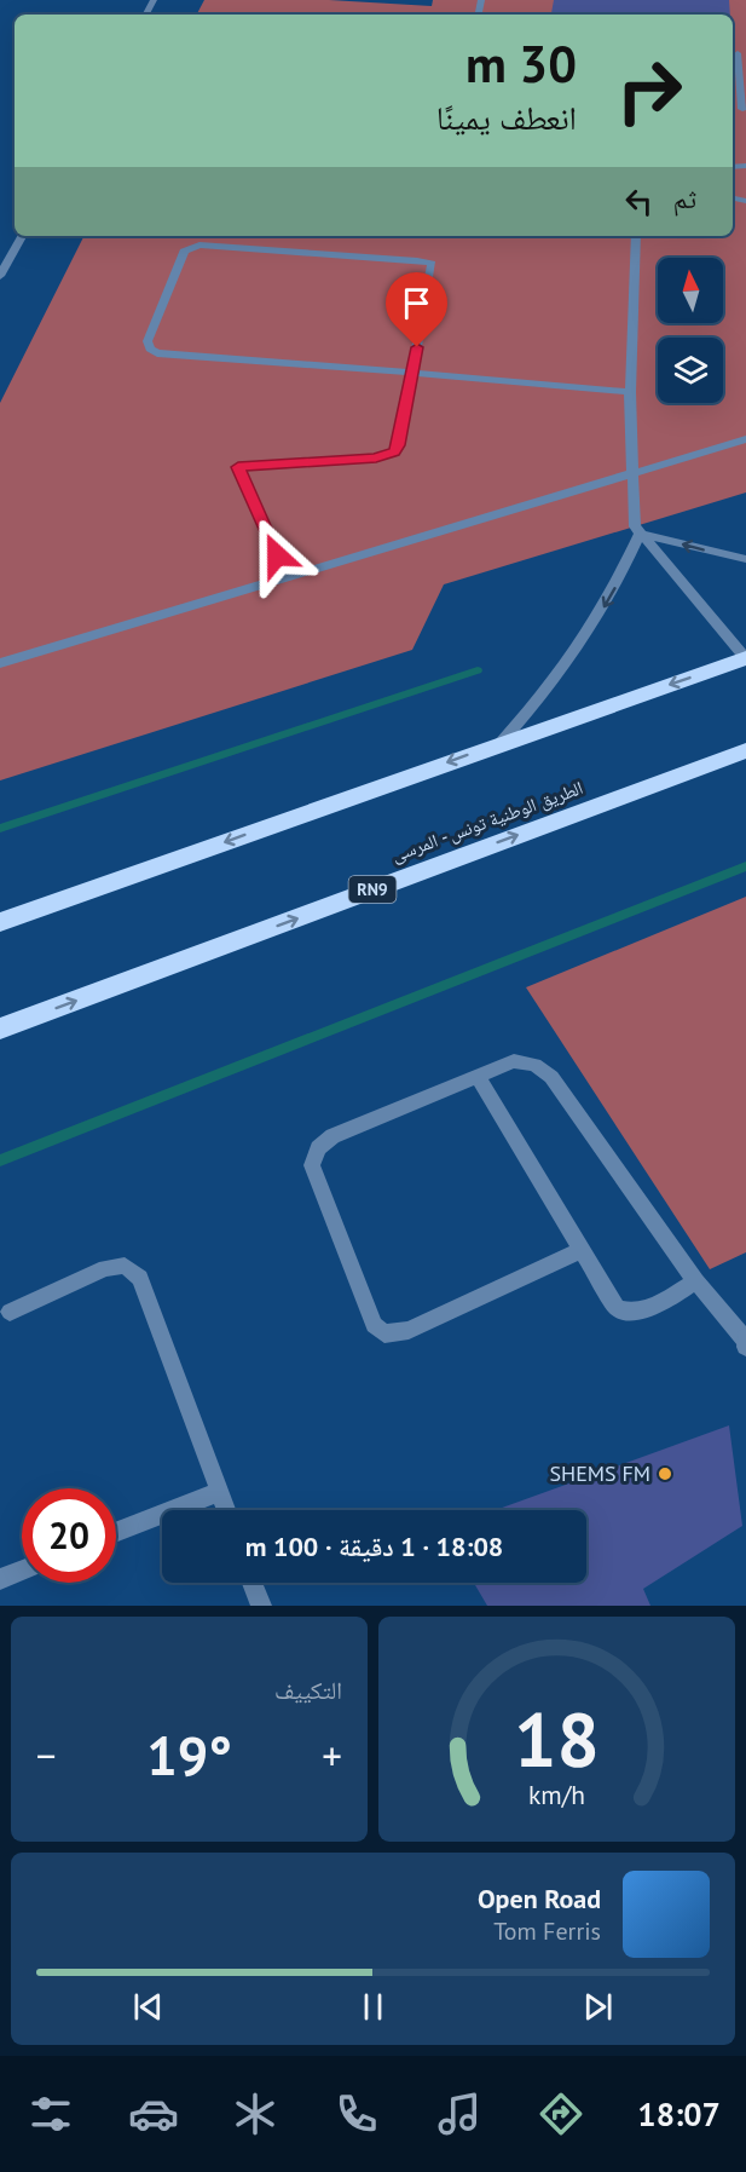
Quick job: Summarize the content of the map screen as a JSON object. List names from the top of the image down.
{
  "streets": {
    "highway": ["الطريق الوطنية تونس - المرسى", "RN9"]
  },
  "places": ["SHEMS FM"],
  "north": "top",
  "page": {
    "turn": ["30 m", "انعطف يمينًا"],
    "then": "ثم",
    "limit": "20",
    "trip": "18:08 · 1 دقيقة · 100 m",
    "tile": "التكييف",
    "heat": ["−", "19°", "+"],
    "song": ["Open Road", "Tom Ferris"],
    "tabs": "18:07",
    "gauge": ["18", "km/h"]
  }
}
